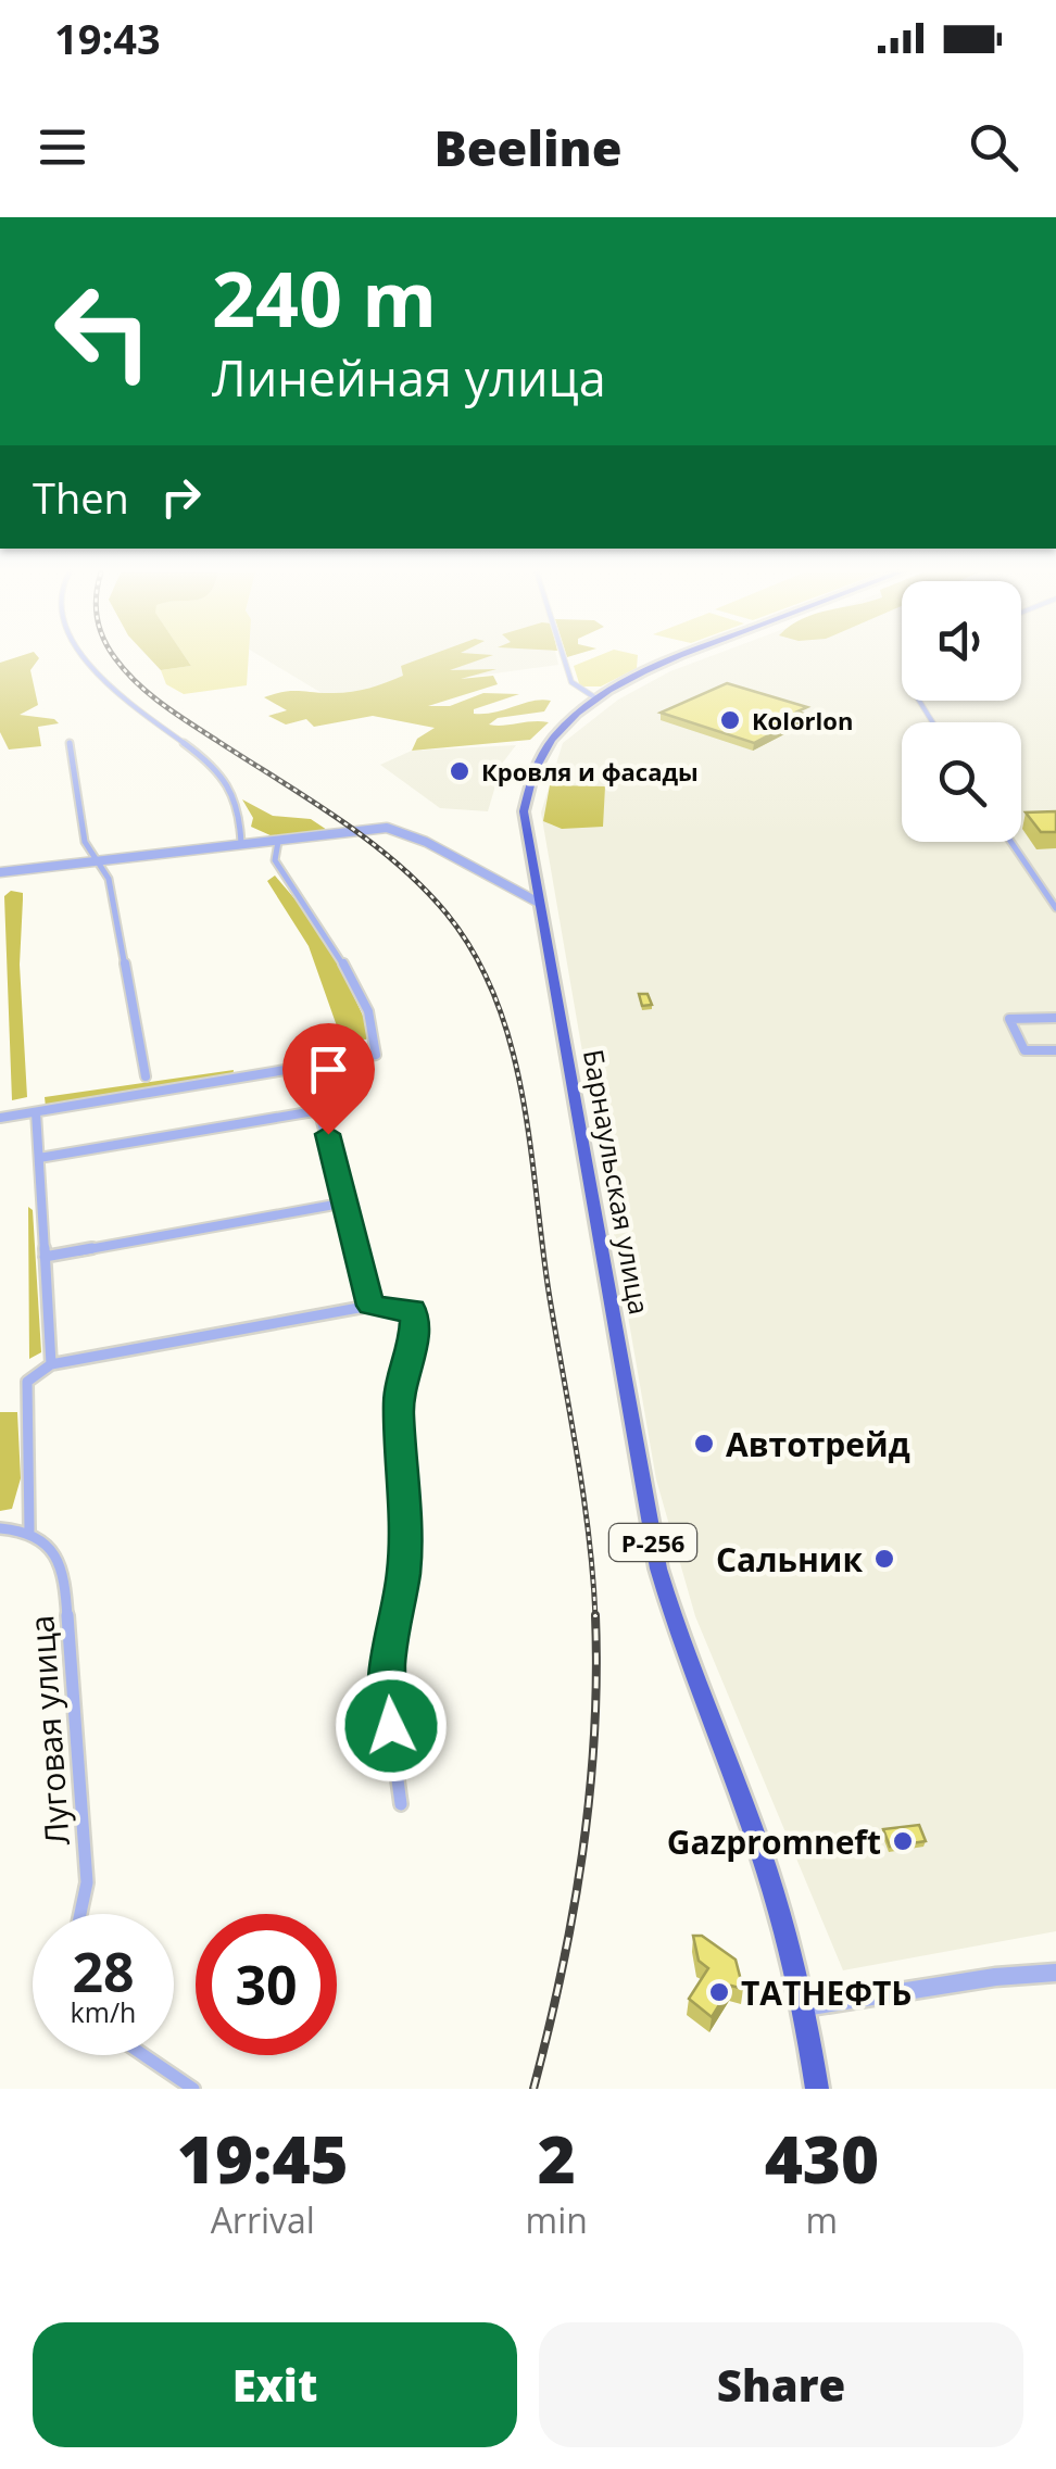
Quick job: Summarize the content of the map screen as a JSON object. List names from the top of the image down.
{
  "streets": {
    "highway": ["Барнаульская улица", "Р-256"],
    "street": ["Луговая улица"]
  },
  "crossings": [
    ["Барнаульская улица", "Р-256"]
  ],
  "places": [
    "Kolorlon",
    "Кровля и фасады",
    "Автотрейд",
    "Сальник",
    "Gazpromneft",
    "ТАТНЕФТЬ"
  ],
  "page": {
    "status": "19:43",
    "header": "Beeline",
    "turn": ["240 m", "Линейная улица"],
    "then": "Then",
    "speed": "28 km/h",
    "limit": "30",
    "eta": [
      "19:45",
      "Arrival",
      "2",
      "min",
      "430",
      "m"
    ],
    "buttons": ["Exit", "Share"]
  }
}
